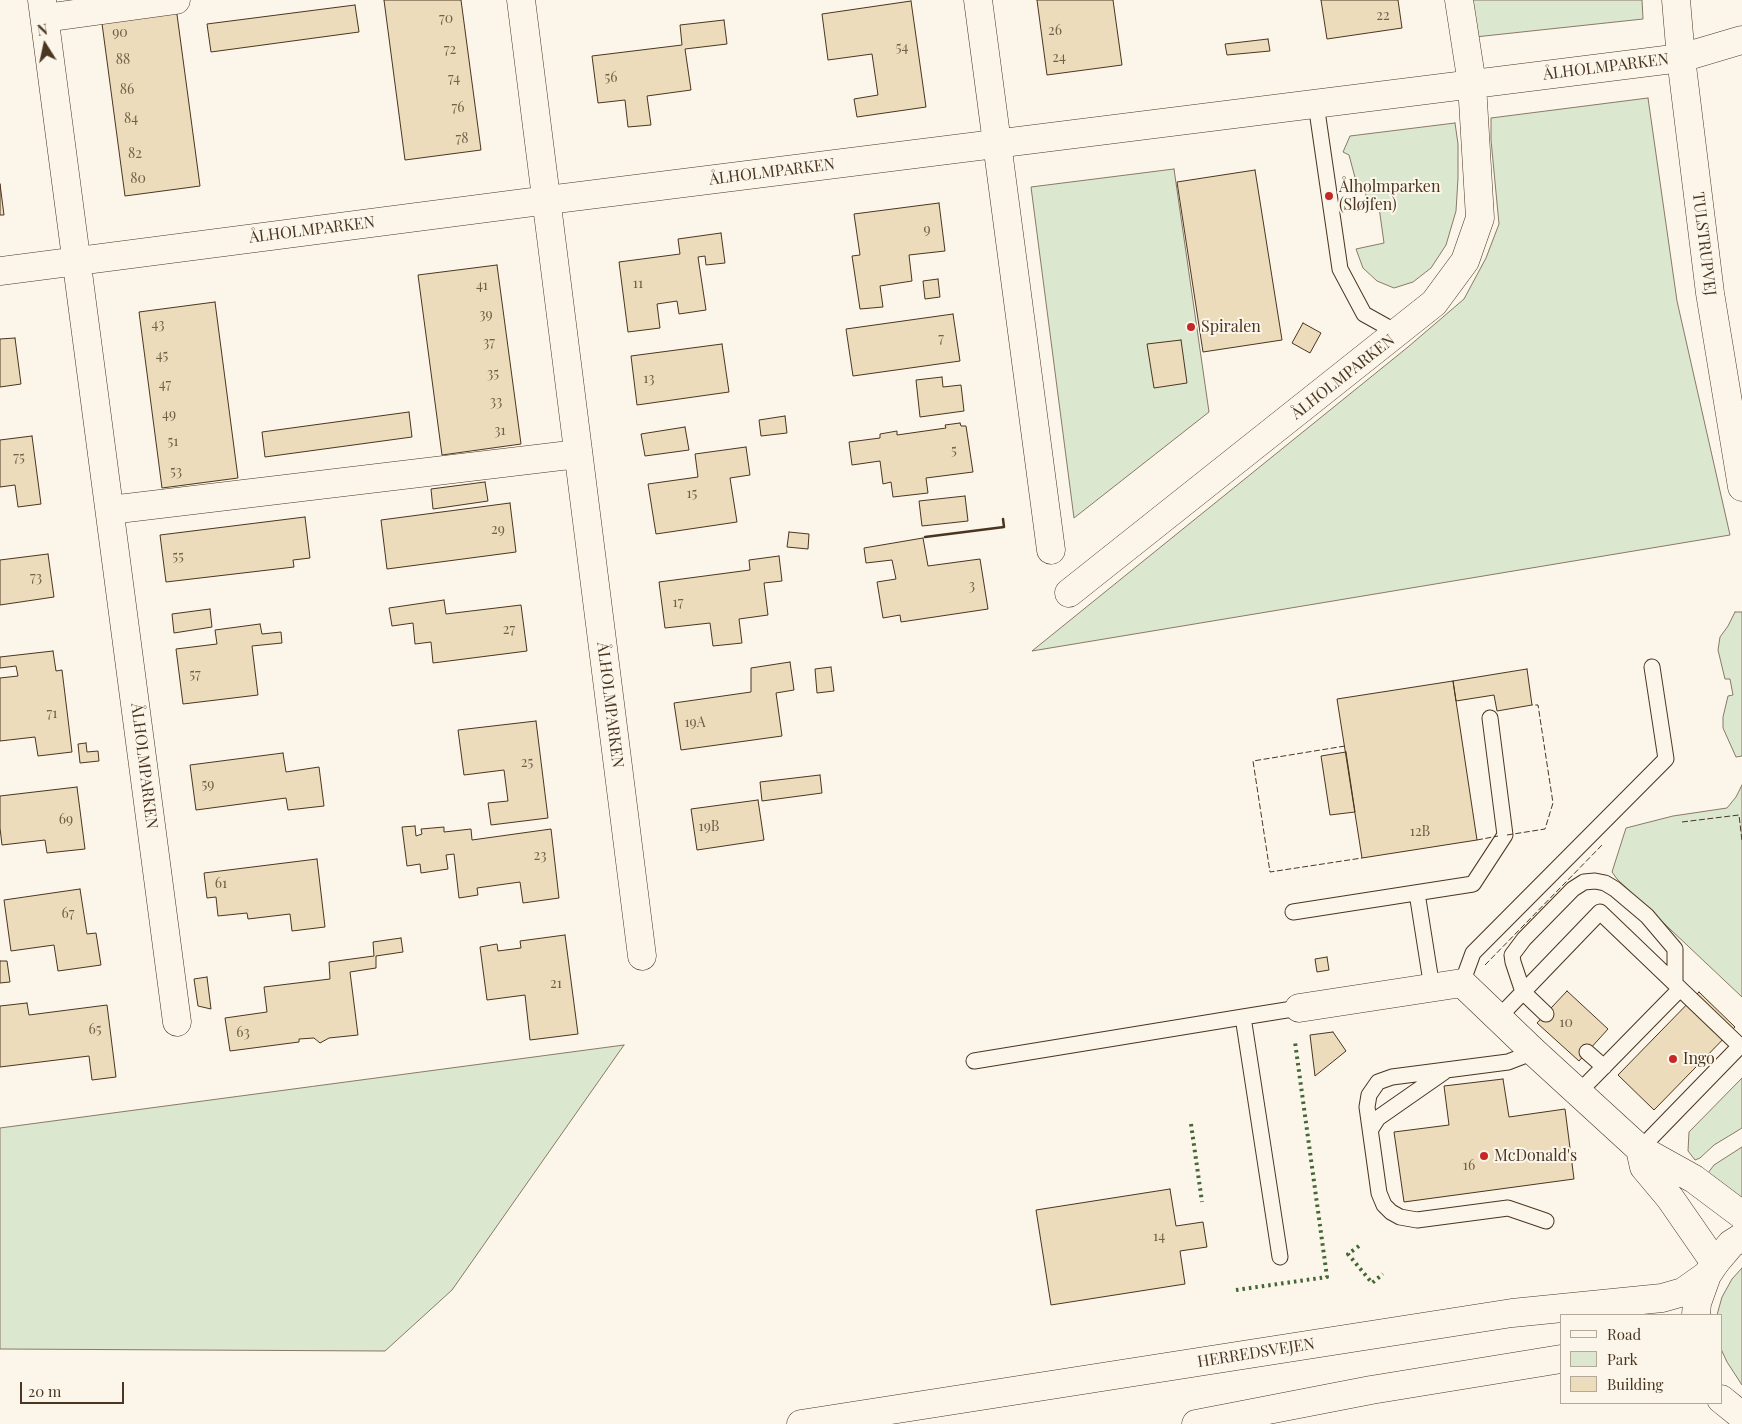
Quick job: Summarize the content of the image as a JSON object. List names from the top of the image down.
{
  "streets": {
    "street": ["ÅLHOLMPARKEN", "TULSTRUPVEJ", "HERREDSVEJEN"]
  },
  "crossings": [
    ["ÅLHOLMPARKEN", "TULSTRUPVEJ"]
  ],
  "places": [
    "Ålholmparken (Sløjfen)",
    "Spiralen",
    "Ingo",
    "McDonald's"
  ],
  "house_numbers": [
    "22",
    "70",
    "26",
    "90",
    "54",
    "72",
    "24",
    "88",
    "56",
    "74",
    "86",
    "76",
    "84",
    "78",
    "82",
    "80",
    "9",
    "11",
    "41",
    "39",
    "43",
    "7",
    "37",
    "45",
    "35",
    "13",
    "47",
    "33",
    "49",
    "31",
    "51",
    "5",
    "75",
    "53",
    "15",
    "29",
    "55",
    "73",
    "3",
    "17",
    "27",
    "57",
    "71",
    "19A",
    "25",
    "59",
    "69",
    "19B",
    "12B",
    "23",
    "61",
    "67",
    "21",
    "10",
    "65",
    "63",
    "16",
    "14"
  ],
  "legend": ["Road", "Park", "Building"],
  "scale_bar": "20 m",
  "north": "top"
}
